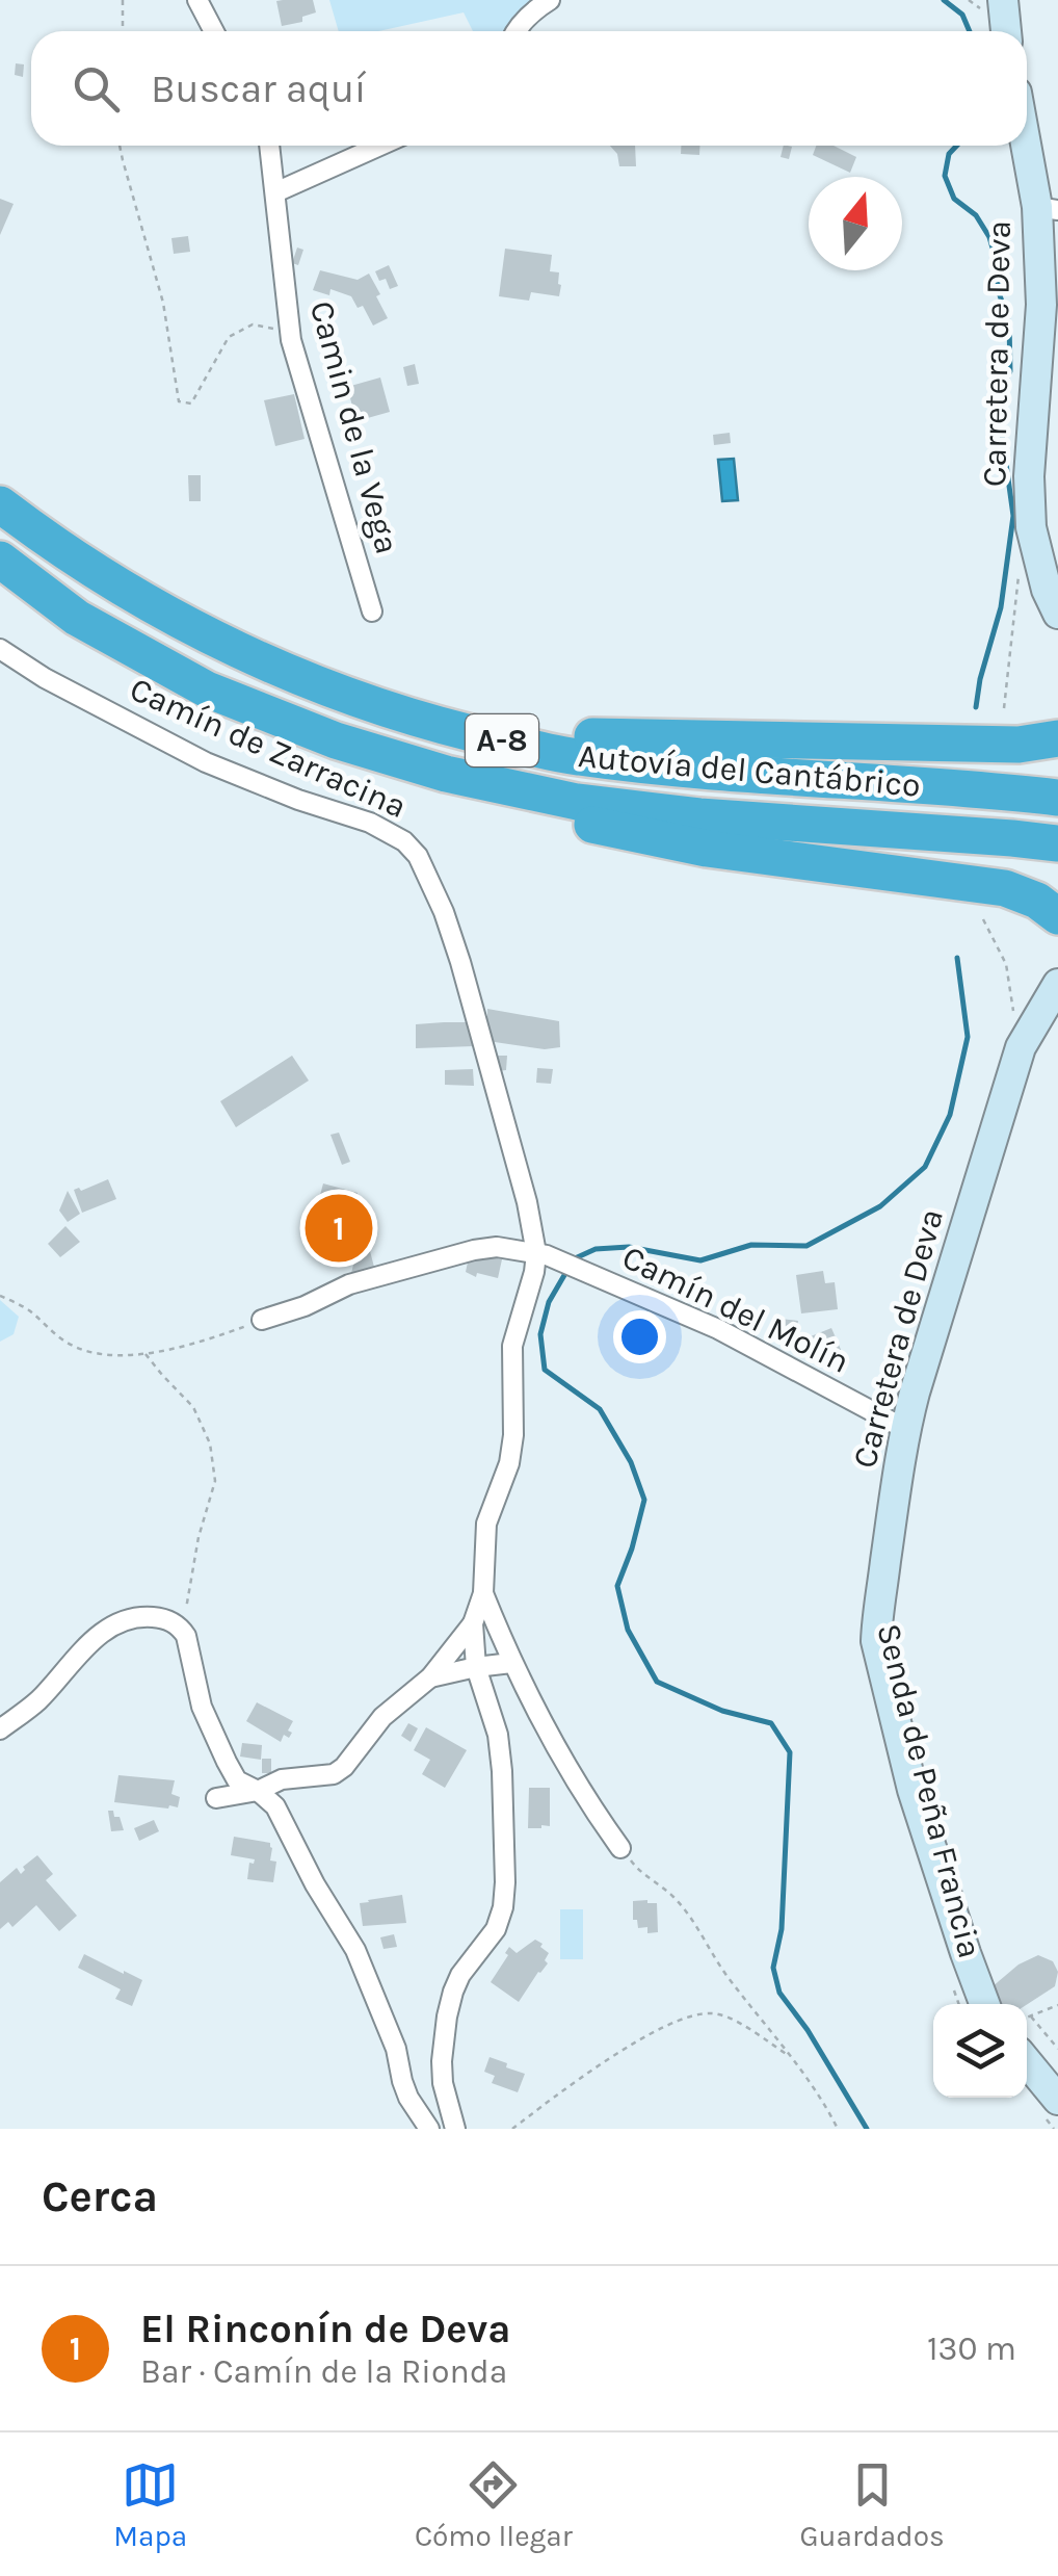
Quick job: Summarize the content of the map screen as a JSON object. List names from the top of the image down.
{
  "streets": {
    "highway": ["A-8", "Autovía del Cantábrico"],
    "street": [
      "Carretera de Deva",
      "Camin de la Vega",
      "Camín de Zarracina",
      "Camín del Molín"
    ],
    "path": ["Senda de Peña Francia"]
  },
  "crossings": [
    ["Carretera de Deva", "Camín del Molín"],
    ["Camín de Zarracina", "Camín del Molín"]
  ],
  "north": "top",
  "page": {
    "search": "Buscar aquí",
    "pins": "1",
    "heading": "Cerca",
    "list": [
      {
        "mark": "1",
        "name": "El Rinconín de Deva",
        "note": "Bar · Camín de la Rionda",
        "value": "130 m"
      }
    ],
    "nav": ["Mapa", "Cómo llegar", "Guardados"]
  }
}
